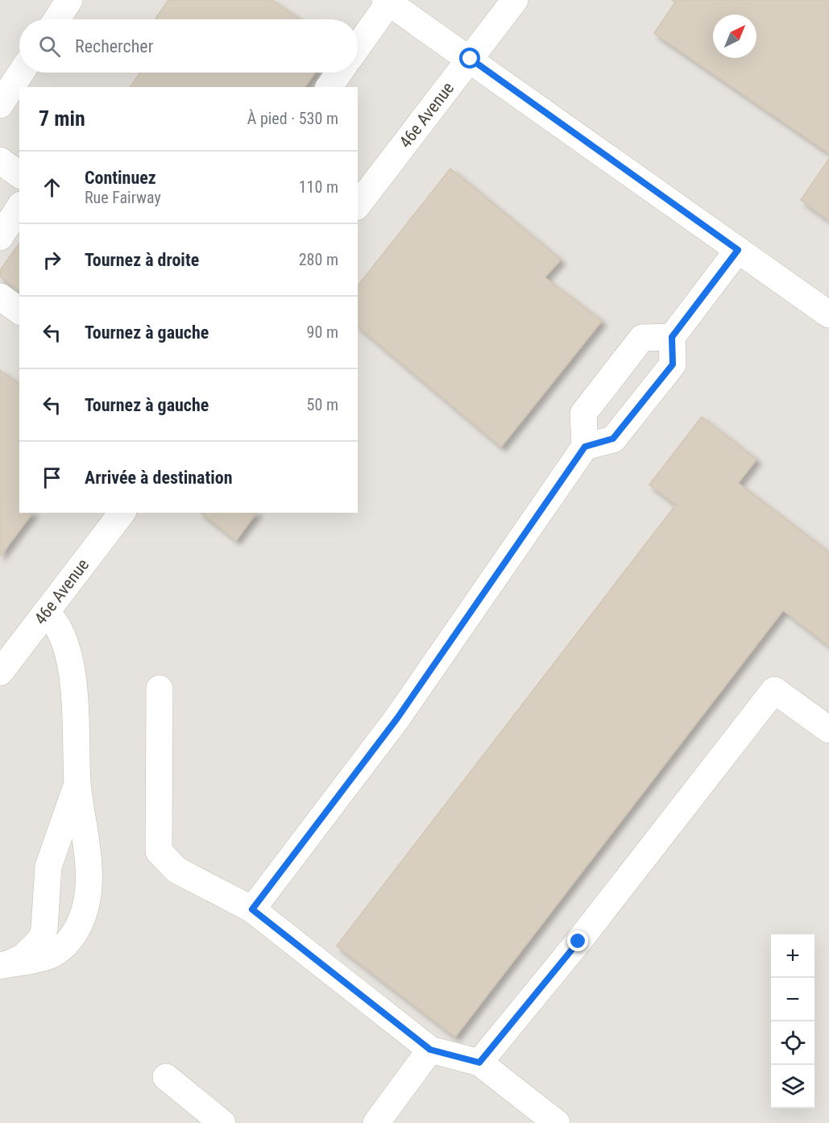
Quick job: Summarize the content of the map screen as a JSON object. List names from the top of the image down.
{
  "streets": {
    "street": ["46e Avenue"]
  },
  "north": "top right",
  "page": {
    "search": "Rechercher",
    "heading": ["7 min", "À pied · 530 m"],
    "list": [
      ["Continuez", "Rue Fairway", "110 m"],
      ["Tournez à droite", "280 m"],
      ["Tournez à gauche", "90 m"],
      ["Tournez à gauche", "50 m"],
      "Arrivée à destination"
    ],
    "map_buttons": ["+", "−"]
  }
}
